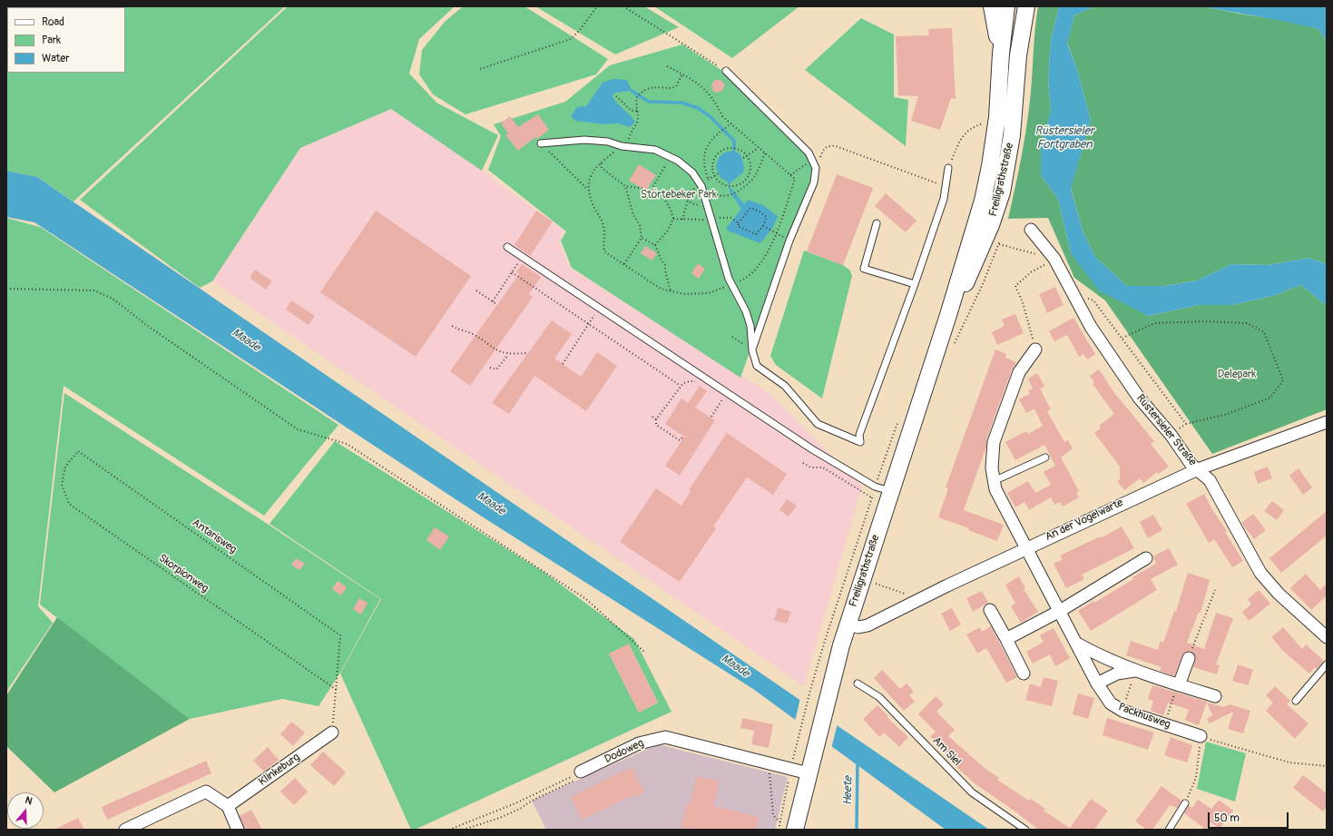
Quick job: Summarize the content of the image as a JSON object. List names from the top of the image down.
{
  "streets": {
    "main road": ["Freiligrathstraße"],
    "street": [
      "Rüstersieler Straße",
      "An der Vogelwarte",
      "Packhusweg",
      "Dodoweg",
      "Klinkeburg"
    ],
    "lane": ["Am Siel"],
    "path": ["Antarisweg", "Skorpionweg"]
  },
  "crossings": [
    ["Freiligrathstraße", "An der Vogelwarte"],
    ["Freiligrathstraße", "Dodoweg"],
    ["Rüstersieler Straße", "An der Vogelwarte"],
    ["An der Vogelwarte", "Packhusweg"],
    ["Antarisweg", "Skorpionweg"]
  ],
  "water": ["Rüstersieler Fortgraben", "Maade", "Heete"],
  "parks": ["Störtebeker Park", "Delepark"],
  "legend": ["Road", "Park", "Water"],
  "scale_bar": "50 m",
  "north": "top"
}
